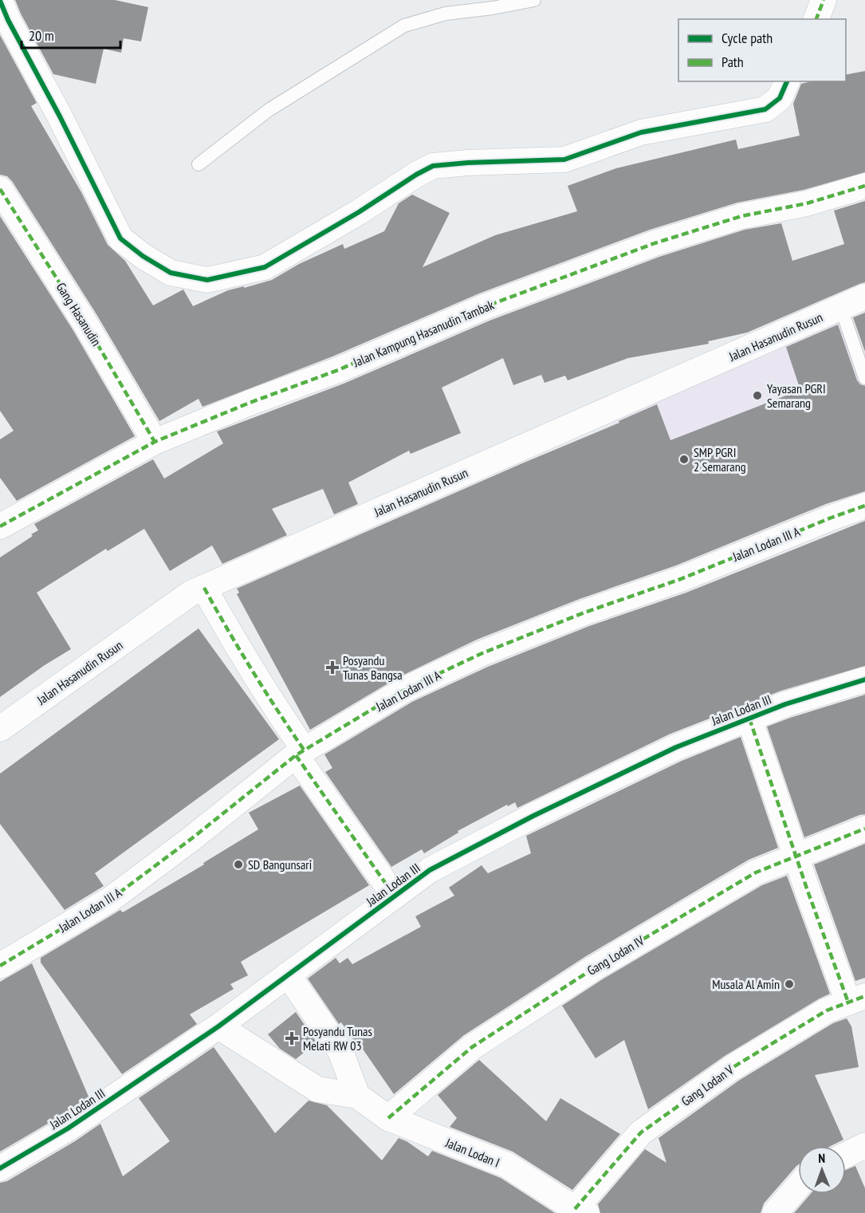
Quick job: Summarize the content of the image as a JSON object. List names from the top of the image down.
{
  "streets": {
    "street": [
      "Gang Hasanudin",
      "Jalan Kampung Hasanudin Tambak",
      "Jalan Hasanudin Rusun",
      "Jalan Lodan III A",
      "Jalan Lodan III",
      "Gang Lodan IV",
      "Gang Lodan V",
      "Jalan Lodan I"
    ]
  },
  "crossings": [
    ["Gang Hasanudin", "Jalan Kampung Hasanudin Tambak"],
    ["Jalan Lodan III", "Jalan Lodan I"],
    ["Gang Lodan IV", "Jalan Lodan I"],
    ["Gang Lodan V", "Jalan Lodan I"]
  ],
  "places": {
    "other": [
      "Yayasan PGRI Semarang",
      "SMP PGRI 2 Semarang",
      "SD Bangunsari",
      "Musala Al Amin"
    ],
    "health": ["Posyandu Tunas Bangsa", "Posyandu Tunas Melati RW 03"]
  },
  "legend": ["Cycle path", "Path"],
  "scale_bar": "20 m",
  "north": "top"
}
